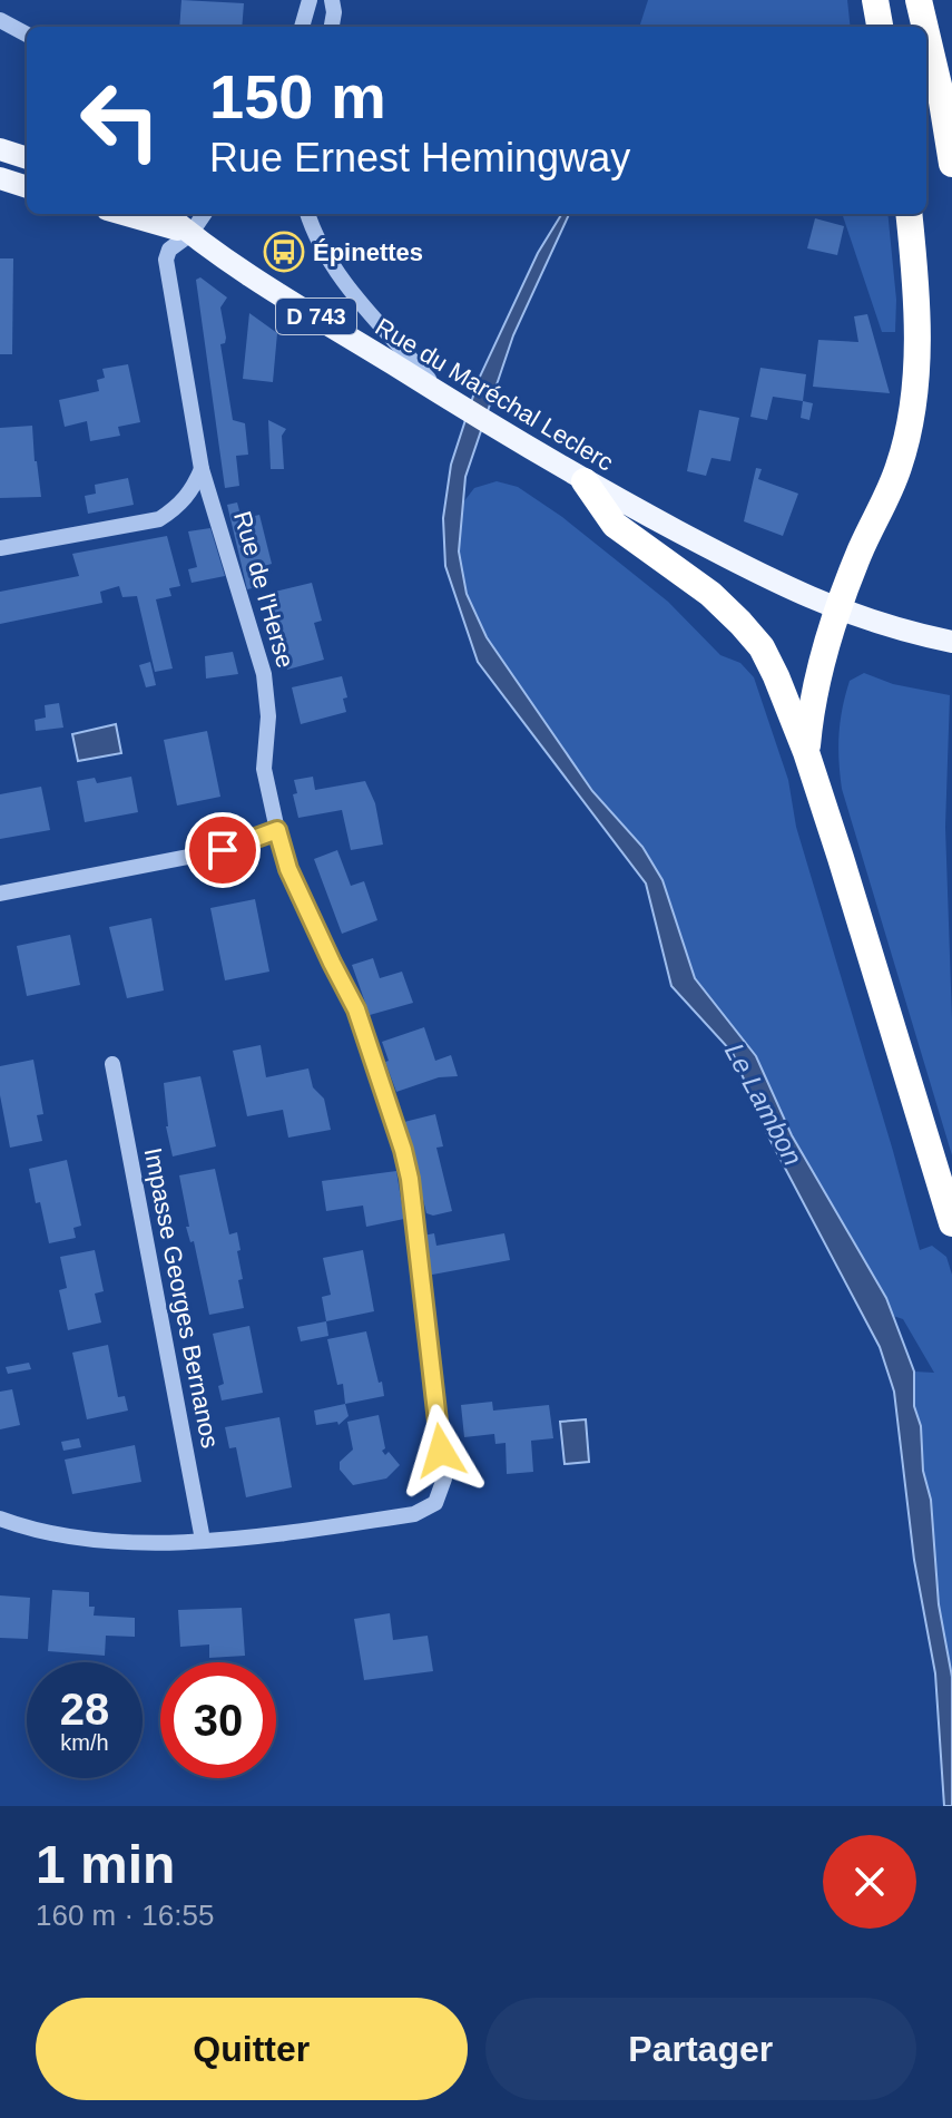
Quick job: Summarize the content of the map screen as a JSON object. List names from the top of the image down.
{
  "streets": {
    "main road": ["D 743", "Rue du Maréchal Leclerc"],
    "street": ["Rue de l'Herse", "Impasse Georges Bernanos"]
  },
  "crossings": [
    ["Rue du Maréchal Leclerc", "Rue de l'Herse"],
    ["Rue de l'Herse", "Impasse Georges Bernanos"]
  ],
  "water": ["Le Lambon"],
  "places": {
    "bus stop": ["Épinettes"]
  },
  "page": {
    "turn": ["150 m", "Rue Ernest Hemingway"],
    "speed": "28 km/h",
    "limit": "30",
    "heading": ["1 min", "160 m · 16:55"],
    "buttons": ["Quitter", "Partager"]
  }
}
